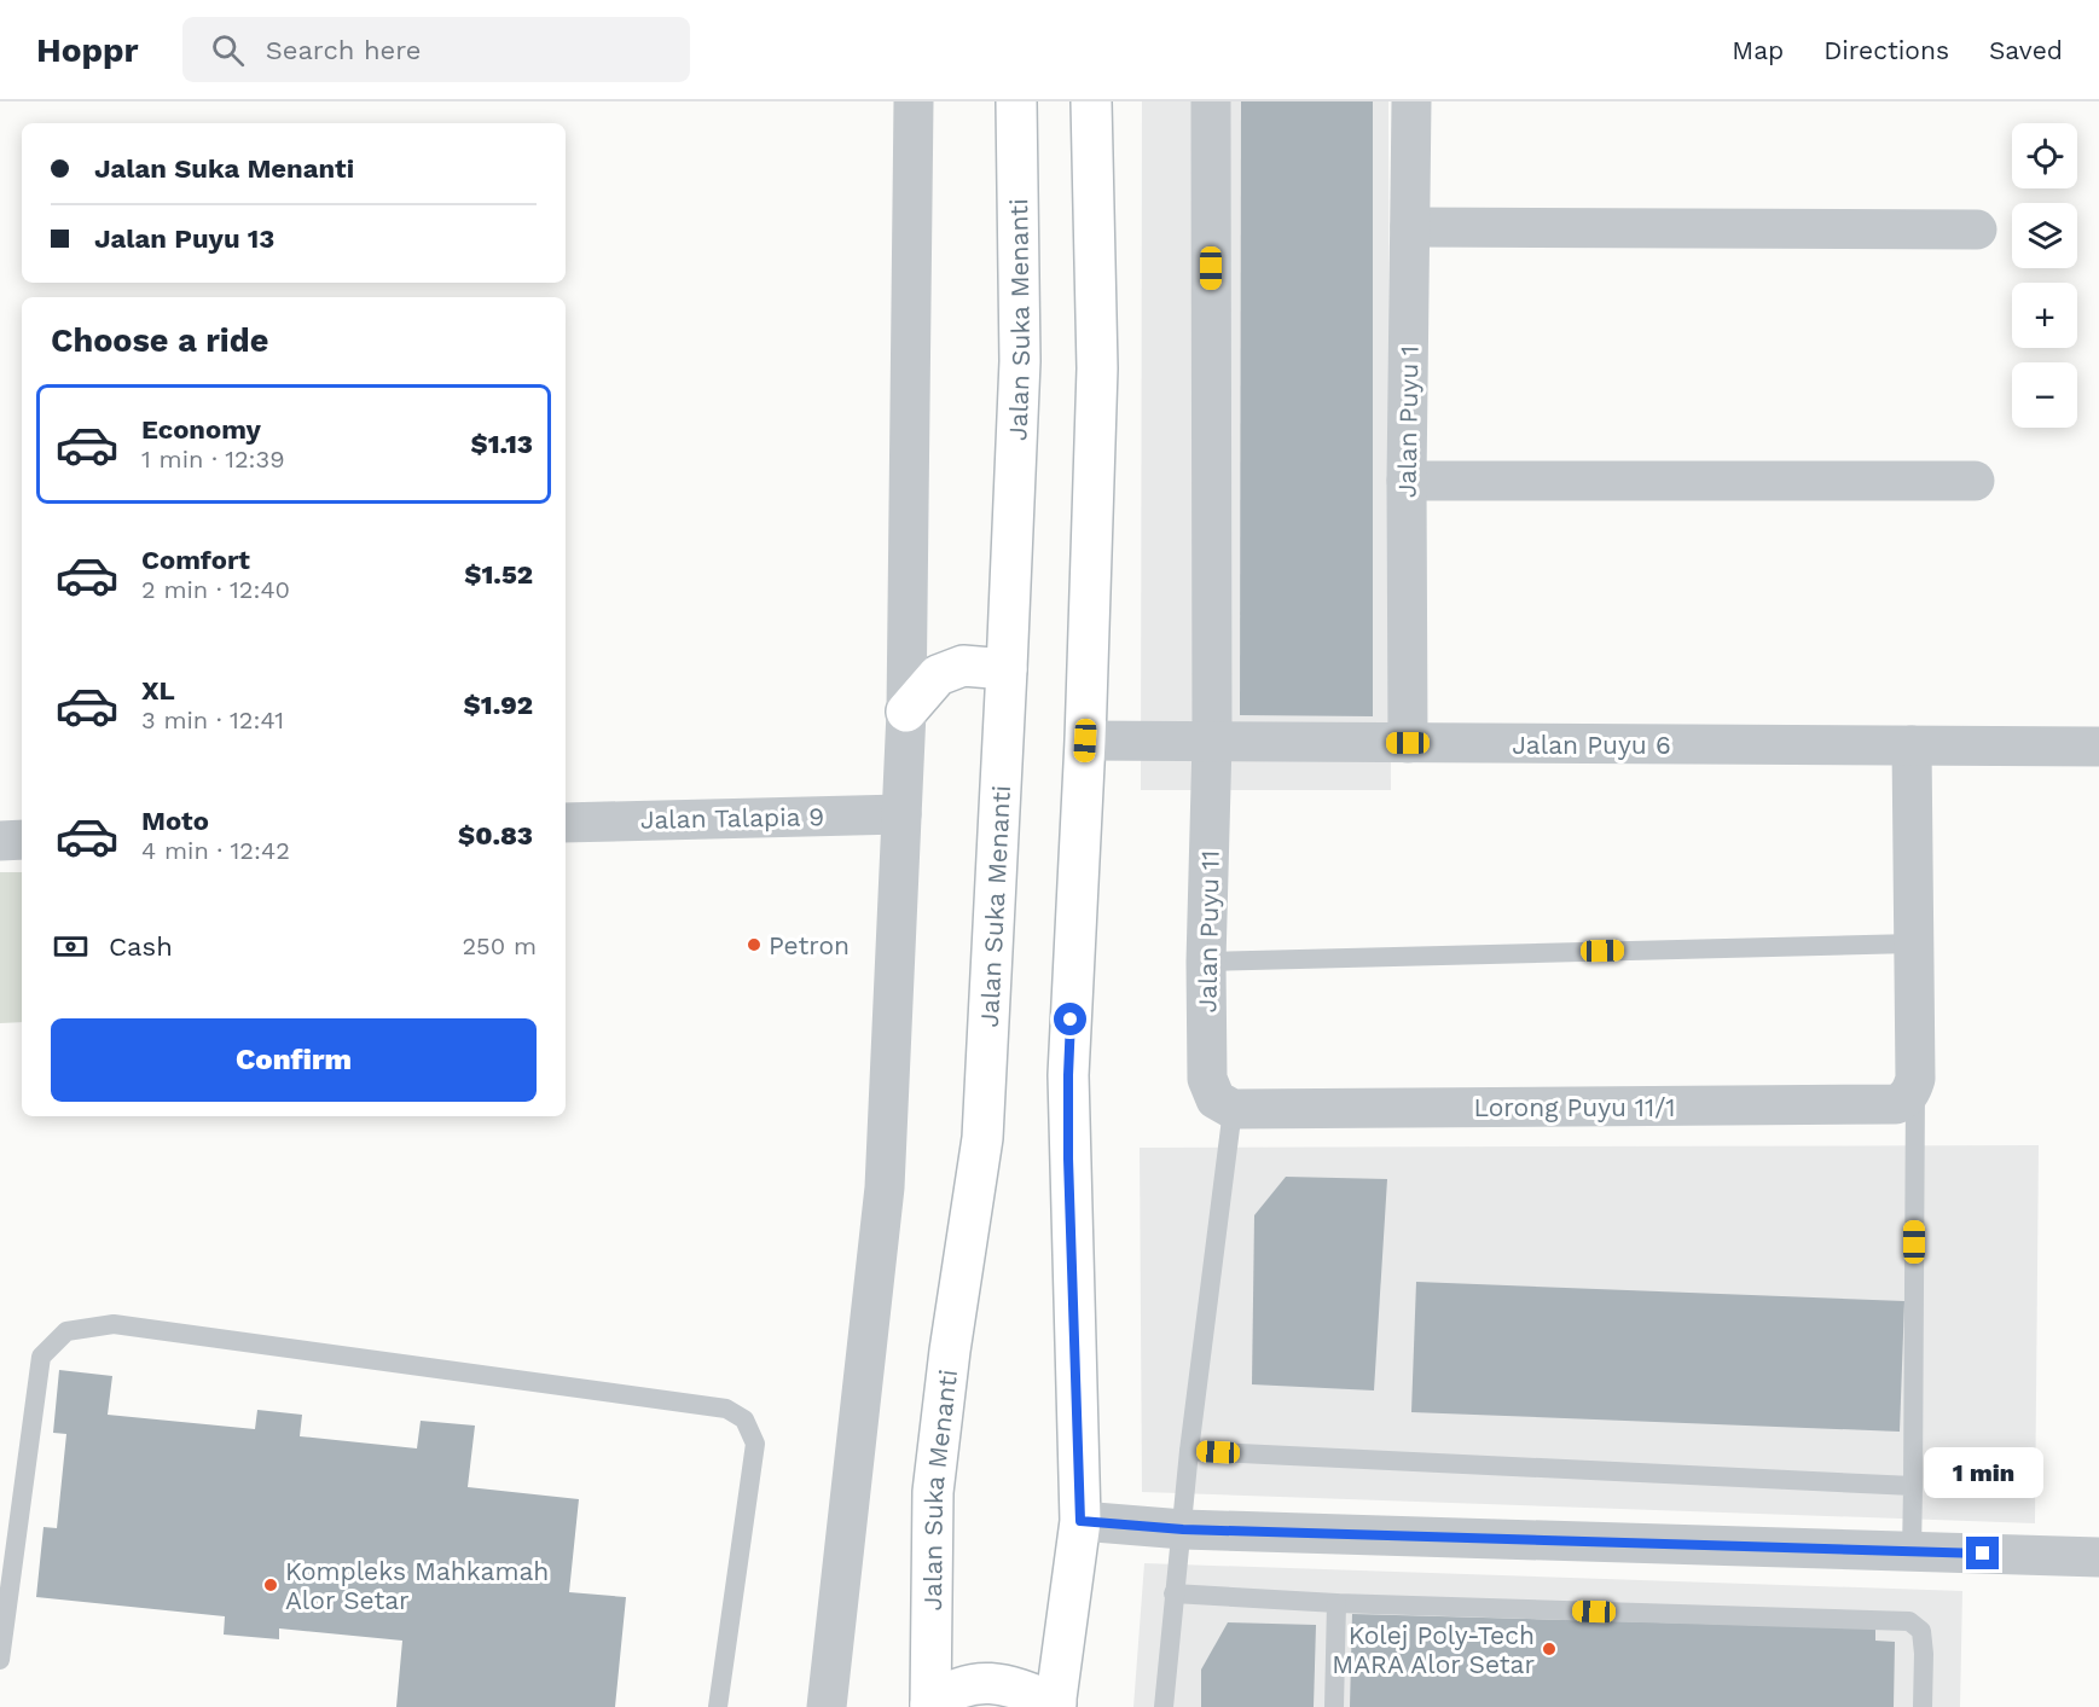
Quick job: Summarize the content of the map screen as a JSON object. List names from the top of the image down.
{
  "streets": {
    "main road": ["Jalan Suka Menanti"],
    "street": [
      "Jalan Puyu 1",
      "Jalan Puyu 6",
      "Jalan Talapia 9",
      "Jalan Puyu 11",
      "Lorong Puyu 11/1"
    ]
  },
  "crossings": [
    ["Jalan Puyu 1", "Jalan Puyu 6"],
    ["Jalan Puyu 6", "Jalan Puyu 11"],
    ["Jalan Puyu 11", "Lorong Puyu 11/1"]
  ],
  "places": ["Petron", "Kompleks Mahkamah Alor Setar", "Kolej Poly-Tech MARA Alor Setar"],
  "page": {
    "header": "Hoppr",
    "search": "Search here",
    "nav": ["Map", "Directions", "Saved"],
    "map_buttons": ["+", "−"],
    "banner": ["Jalan Suka Menanti", "Jalan Puyu 13"],
    "heading": "Choose a ride",
    "list": [
      {
        "name": "Economy",
        "note": "1 min · 12:39",
        "value": "$1.13"
      },
      {
        "name": "Comfort",
        "note": "2 min · 12:40",
        "value": "$1.52"
      },
      {
        "name": "XL",
        "note": "3 min · 12:41",
        "value": "$1.92"
      },
      {
        "name": "Moto",
        "note": "4 min · 12:42",
        "value": "$0.83"
      }
    ],
    "pay": ["Cash", "250 m"],
    "buttons": "Confirm",
    "bubble": "1 min"
  }
}
